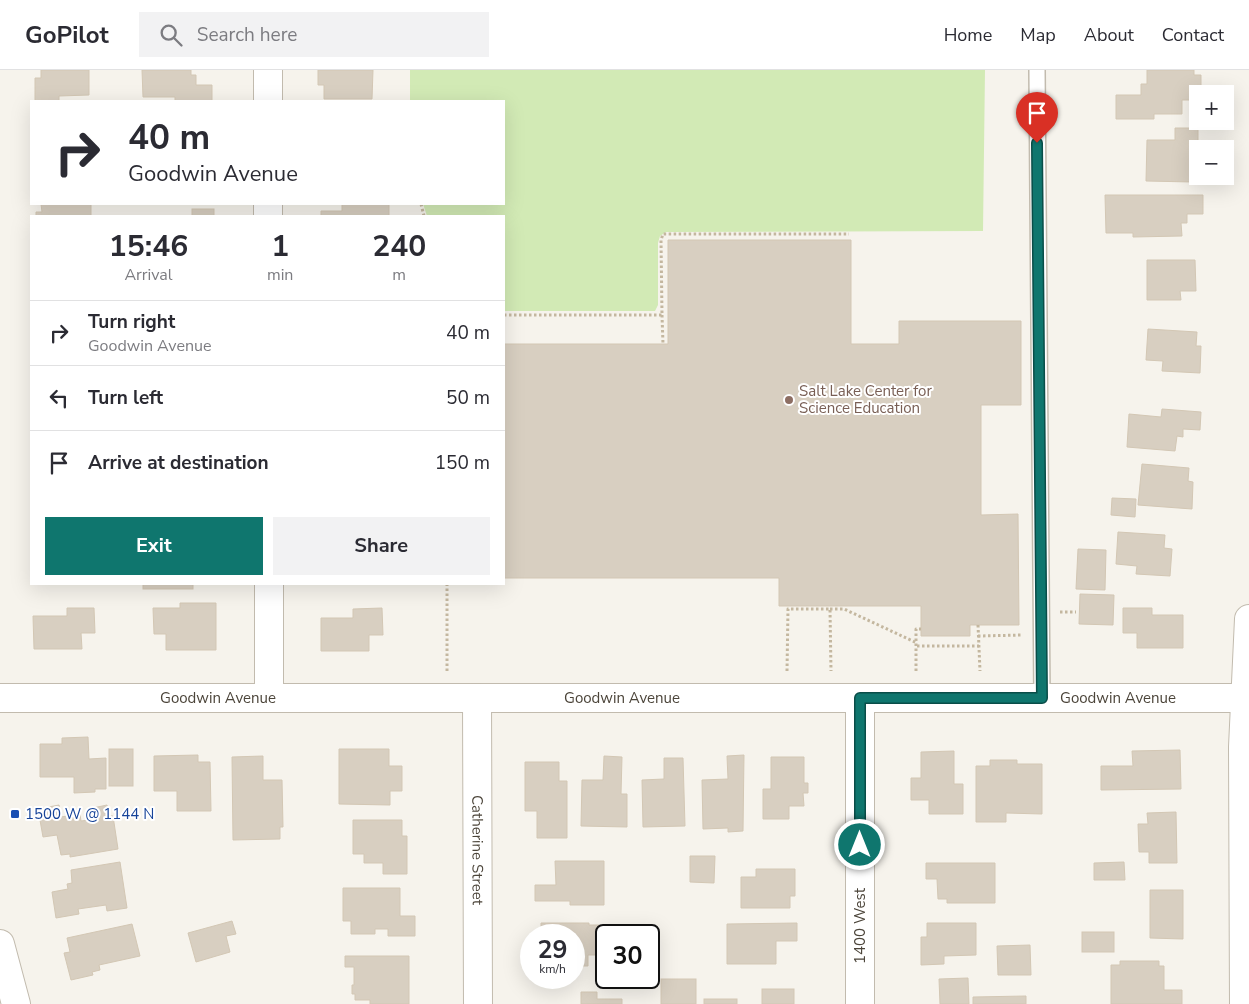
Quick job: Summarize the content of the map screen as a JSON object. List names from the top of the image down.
{
  "streets": {
    "street": ["Goodwin Avenue", "Catherine Street", "1400 West"]
  },
  "crossings": [
    ["Goodwin Avenue", "Catherine Street"],
    ["Goodwin Avenue", "1400 West"]
  ],
  "places": {
    "other": ["Salt Lake Center for Science Education"],
    "transit": ["1500 W @ 1144 N"]
  },
  "page": {
    "header": "GoPilot",
    "search": "Search here",
    "nav": [
      "Home",
      "Map",
      "About",
      "Contact"
    ],
    "map_buttons": ["+", "−"],
    "turn": ["40 m", "Goodwin Avenue"],
    "eta": [
      "15:46",
      "Arrival",
      "1",
      "min",
      "240",
      "m"
    ],
    "list": [
      {
        "name": "Turn right",
        "note": "Goodwin Avenue",
        "value": "40 m"
      },
      {
        "name": "Turn left",
        "value": "50 m"
      },
      {
        "name": "Arrive at destination",
        "value": "150 m"
      }
    ],
    "buttons": ["Exit", "Share"],
    "speed": "29 km/h",
    "limit": "30"
  }
}
